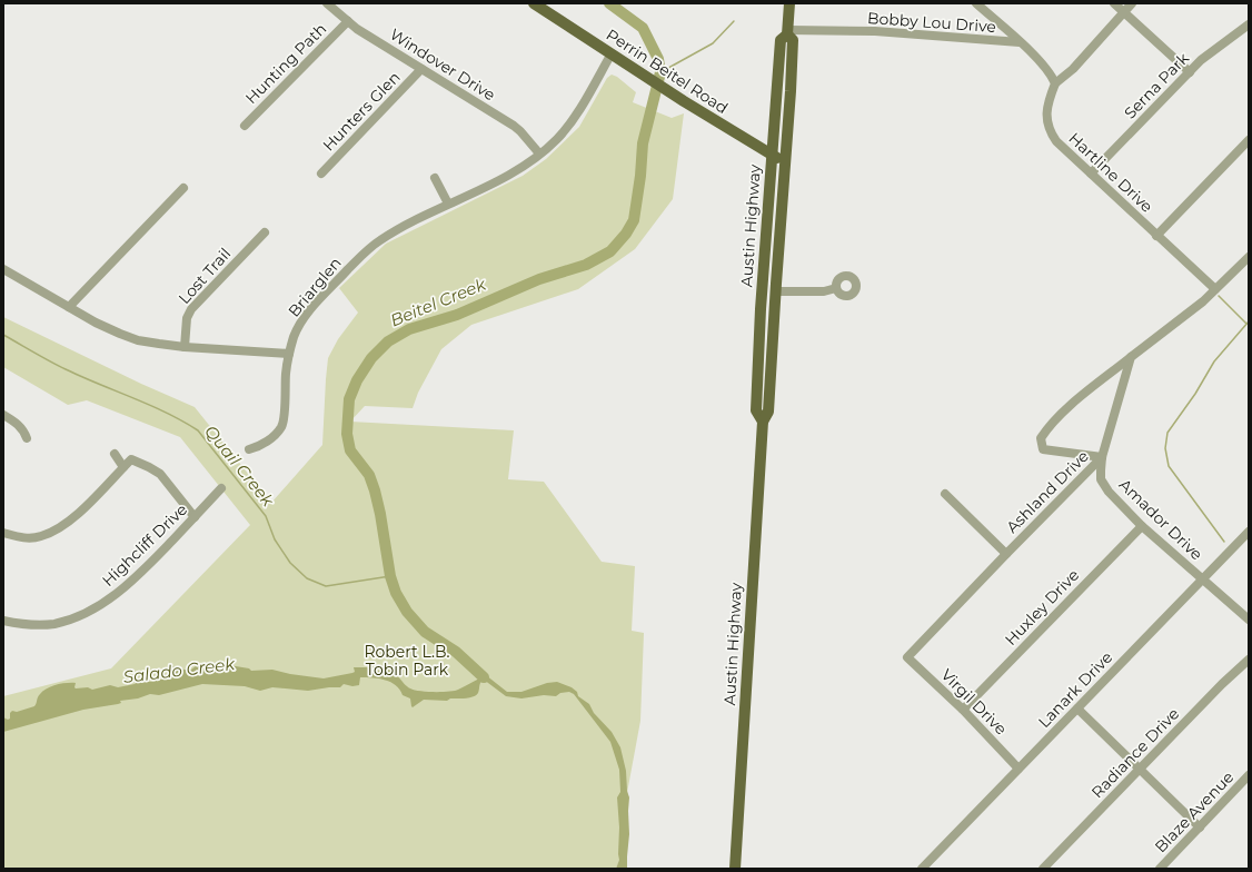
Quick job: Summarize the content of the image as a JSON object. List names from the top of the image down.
{
  "streets": {
    "main road": ["Perrin Beitel Road", "Austin Highway"],
    "street": [
      "Bobby Lou Drive",
      "Hunting Path",
      "Windover Drive",
      "Serna Park",
      "Hunters Glen",
      "Hartline Drive",
      "Lost Trail",
      "Briarglen",
      "Ashland Drive",
      "Amador Drive",
      "Highcliff Drive",
      "Huxley Drive",
      "Lanark Drive",
      "Virgil Drive",
      "Radiance Drive",
      "Blaze Avenue"
    ]
  },
  "crossings": [
    ["Bobby Lou Drive", "Austin Highway"],
    ["Hunting Path", "Windover Drive"],
    ["Windover Drive", "Hunters Glen"],
    ["Windover Drive", "Briarglen"],
    ["Perrin Beitel Road", "Austin Highway"],
    ["Perrin Beitel Road", "Briarglen"],
    ["Serna Park", "Hartline Drive"],
    ["Ashland Drive", "Amador Drive"],
    ["Ashland Drive", "Virgil Drive"],
    ["Amador Drive", "Huxley Drive"],
    ["Amador Drive", "Lanark Drive"],
    ["Huxley Drive", "Virgil Drive"],
    ["Lanark Drive", "Virgil Drive"]
  ],
  "water": ["Beitel Creek", "Quail Creek", "Salado Creek"],
  "parks": ["Robert L.B. Tobin Park"]
}
